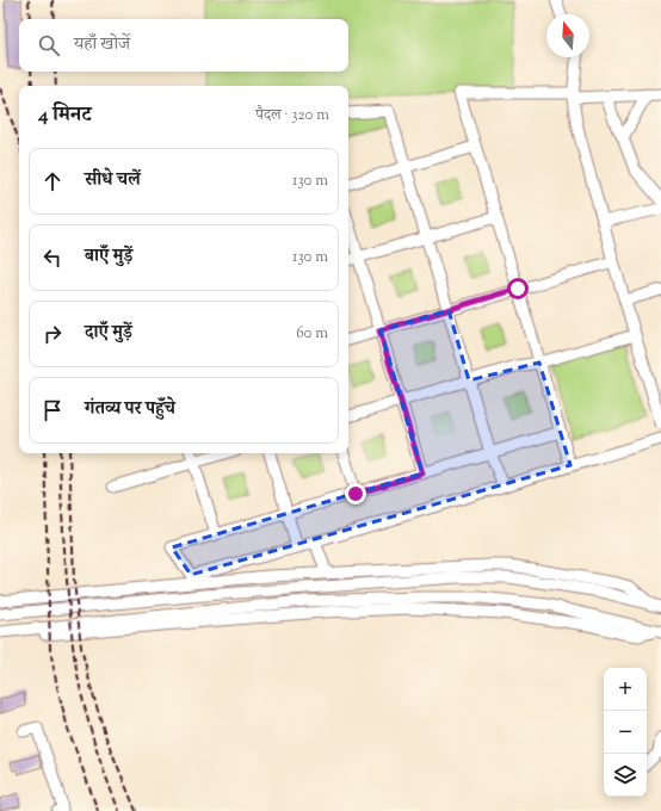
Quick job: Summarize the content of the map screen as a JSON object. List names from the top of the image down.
{
  "north": "top",
  "page": {
    "search": "यहाँ खोजें",
    "heading": ["4 मिनट", "पैदल · 320 m"],
    "list": [
      ["सीधे चलें", "130 m"],
      ["बाएँ मुड़ें", "130 m"],
      ["दाएँ मुड़ें", "60 m"],
      "गंतव्य पर पहुँचे"
    ],
    "map_buttons": ["+", "−"]
  }
}
